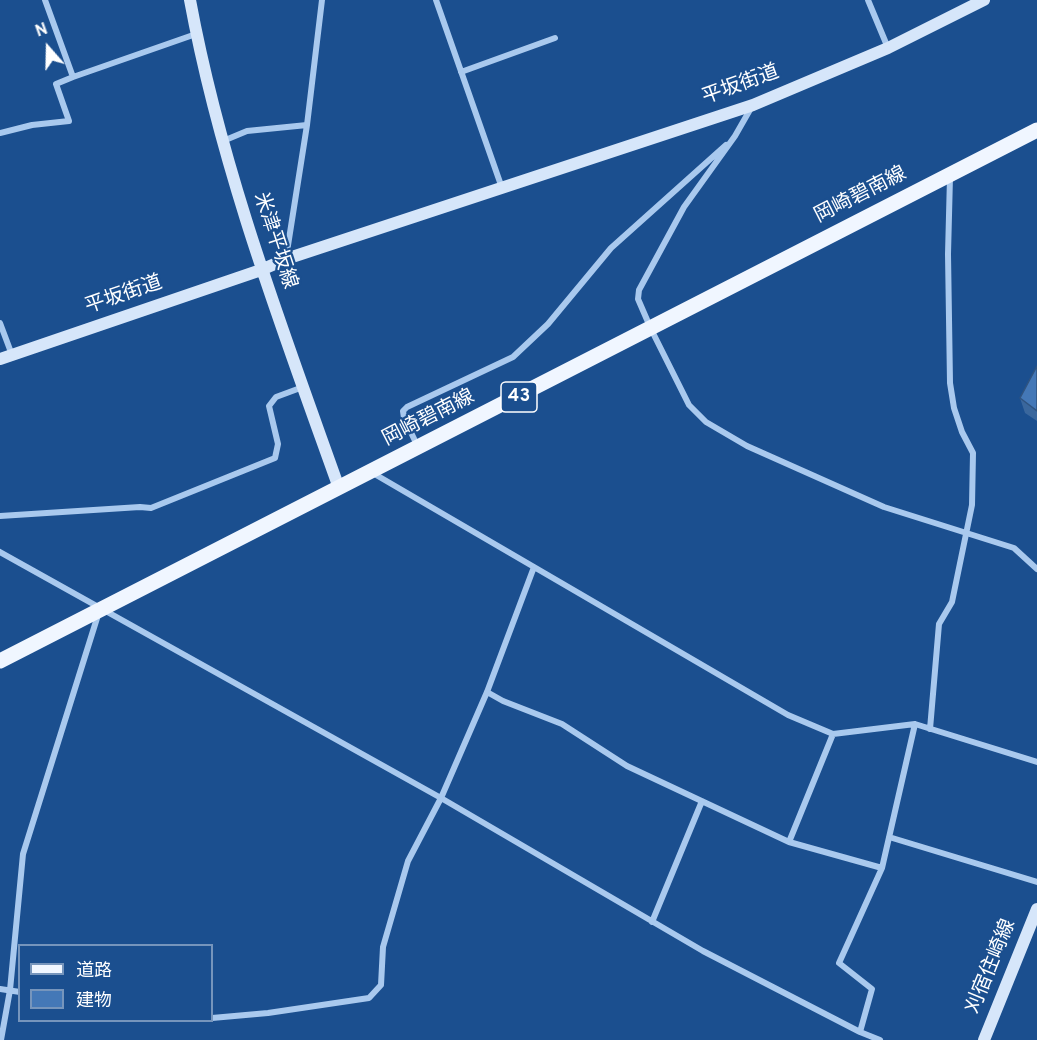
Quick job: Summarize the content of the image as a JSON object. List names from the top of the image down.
{
  "streets": {
    "main road": ["岡崎碧南線", "43"],
    "street": ["平坂街道", "米津平坂線", "刈宿住崎線"]
  },
  "crossings": [
    ["平坂街道", "米津平坂線"],
    ["岡崎碧南線", "米津平坂線"]
  ],
  "legend": ["道路", "建物"],
  "north": "top"
}
